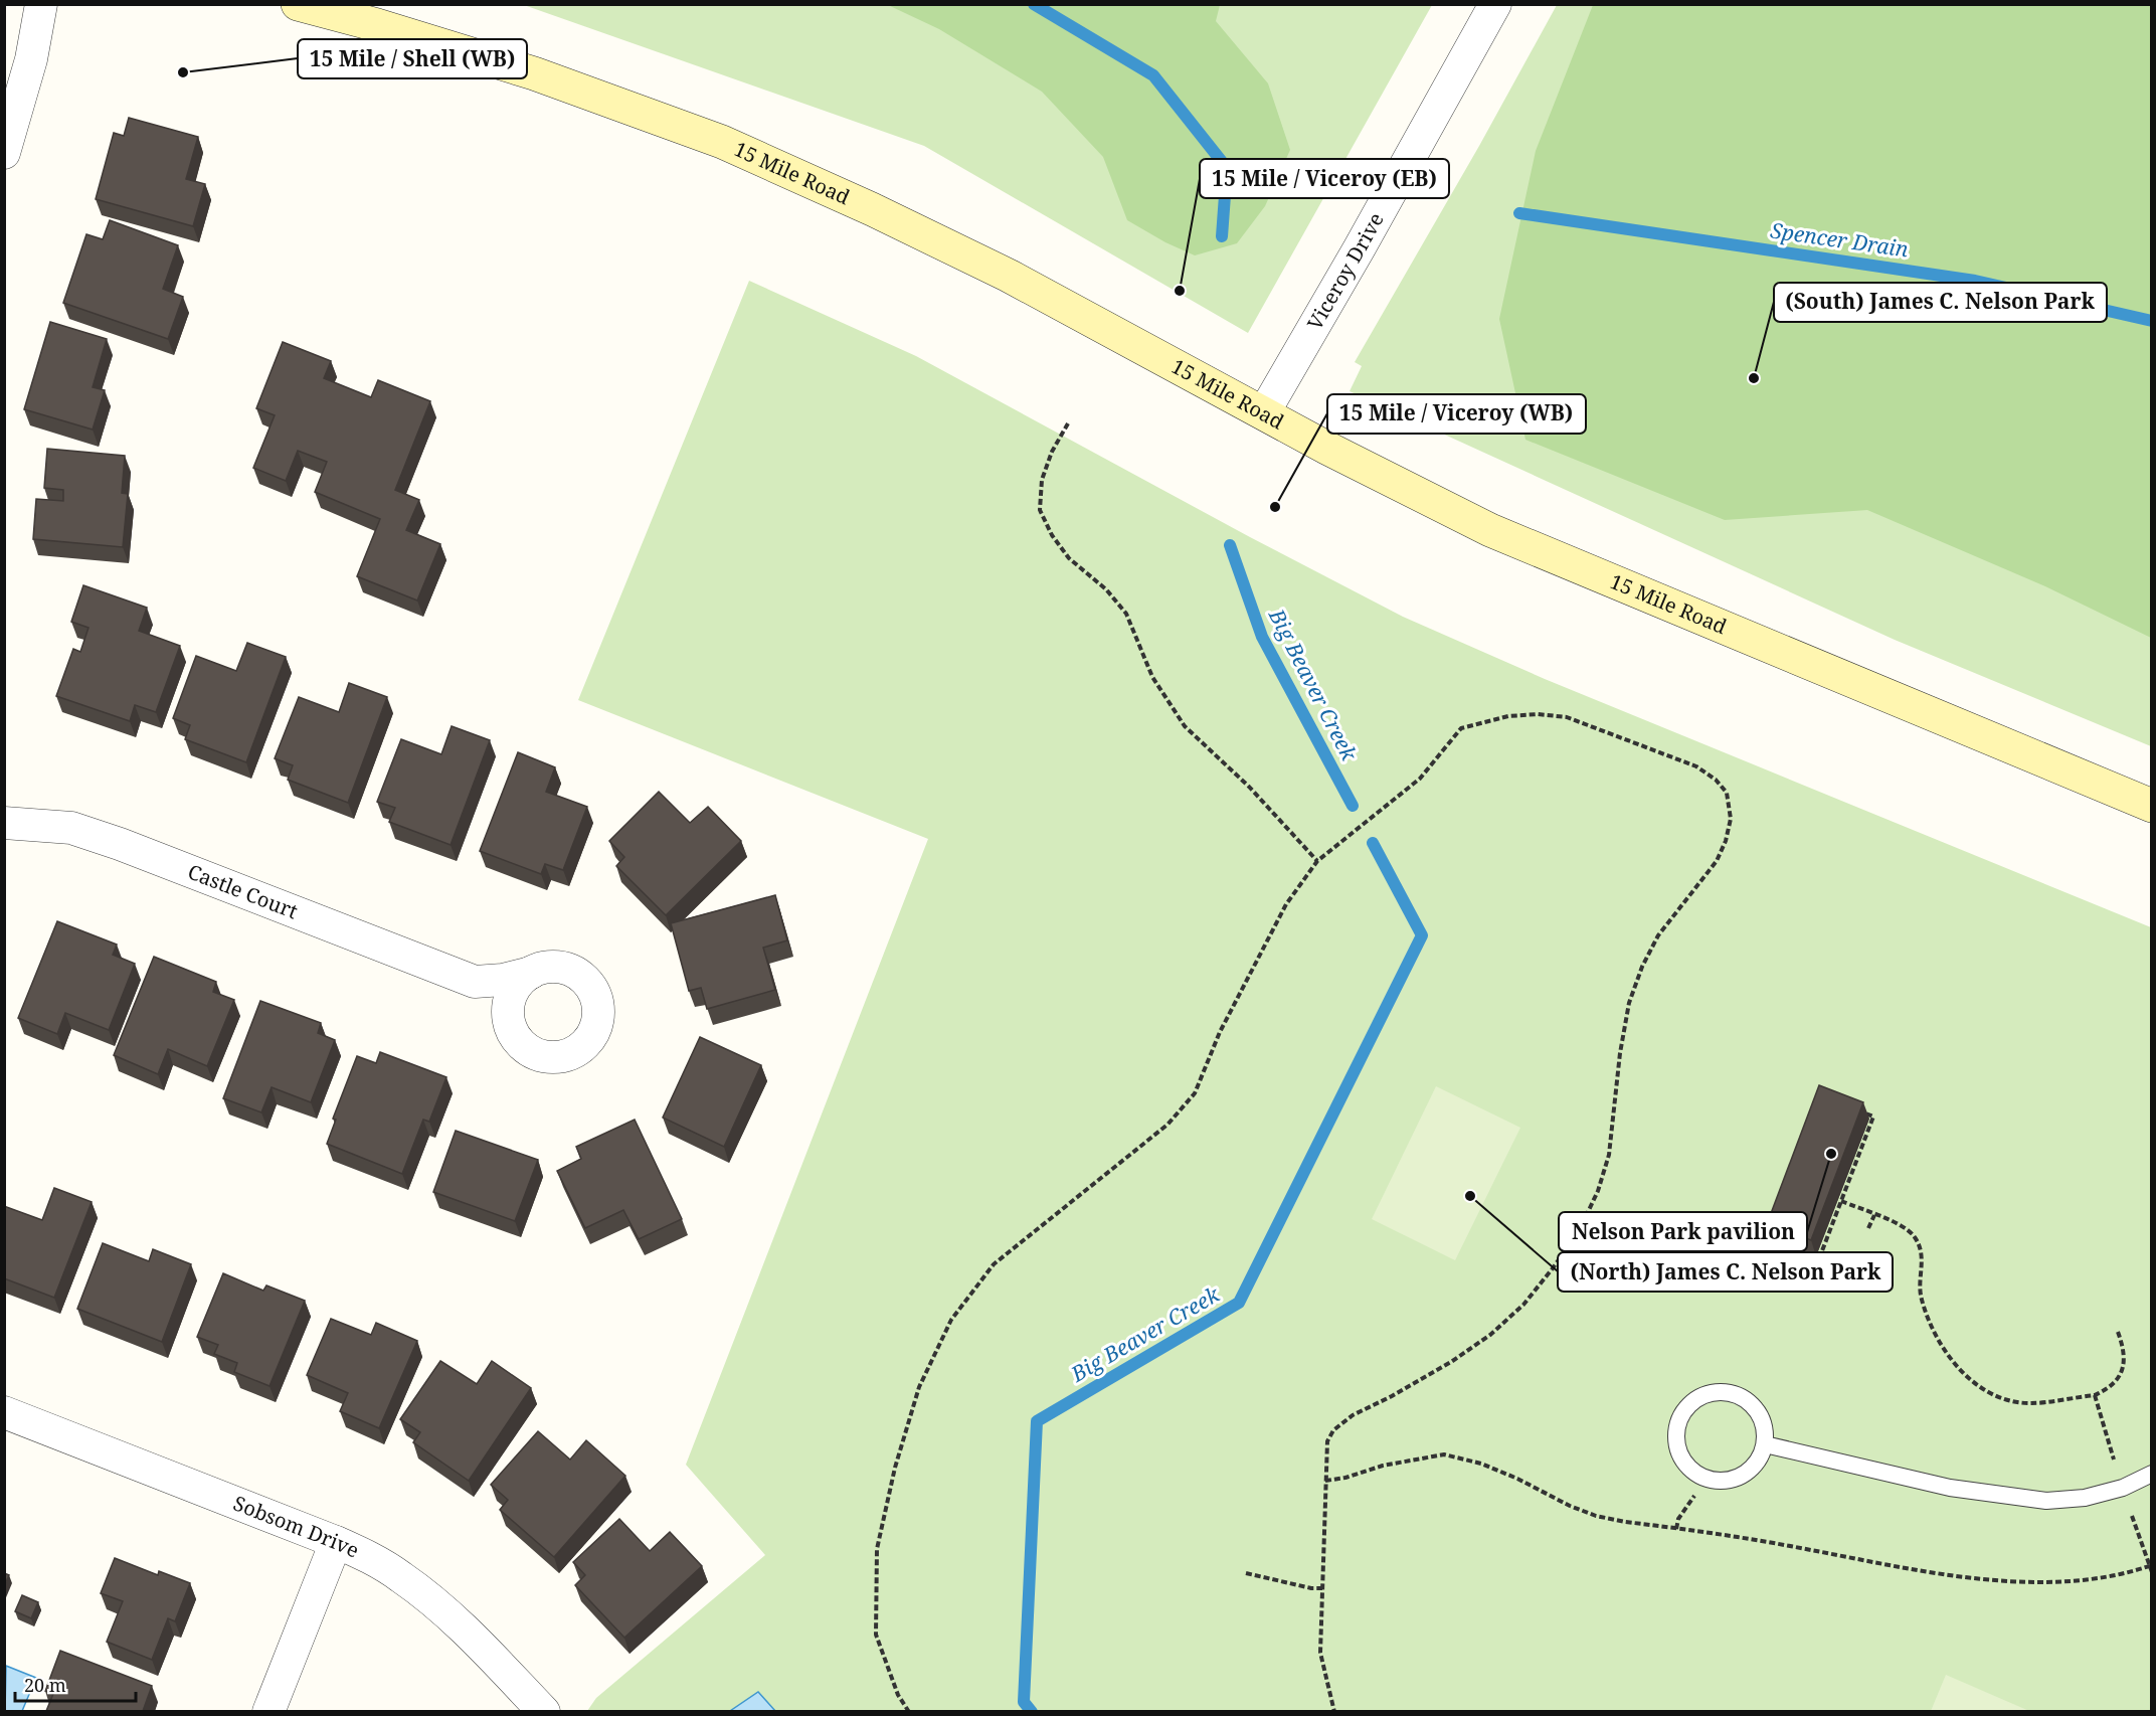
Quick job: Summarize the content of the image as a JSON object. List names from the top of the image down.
{
  "streets": {
    "main road": ["15 Mile Road"],
    "street": ["Viceroy Drive", "Castle Court", "Sobsom Drive"]
  },
  "crossings": [
    ["15 Mile Road", "Viceroy Drive"]
  ],
  "water": ["Spencer Drain", "Big Beaver Creek"],
  "places": [
    "15 Mile / Shell (WB)",
    "15 Mile / Viceroy (EB)",
    "(South) James C. Nelson Park",
    "15 Mile / Viceroy (WB)",
    "Nelson Park pavilion",
    "(North) James C. Nelson Park"
  ],
  "scale_bar": "20 m"
}
